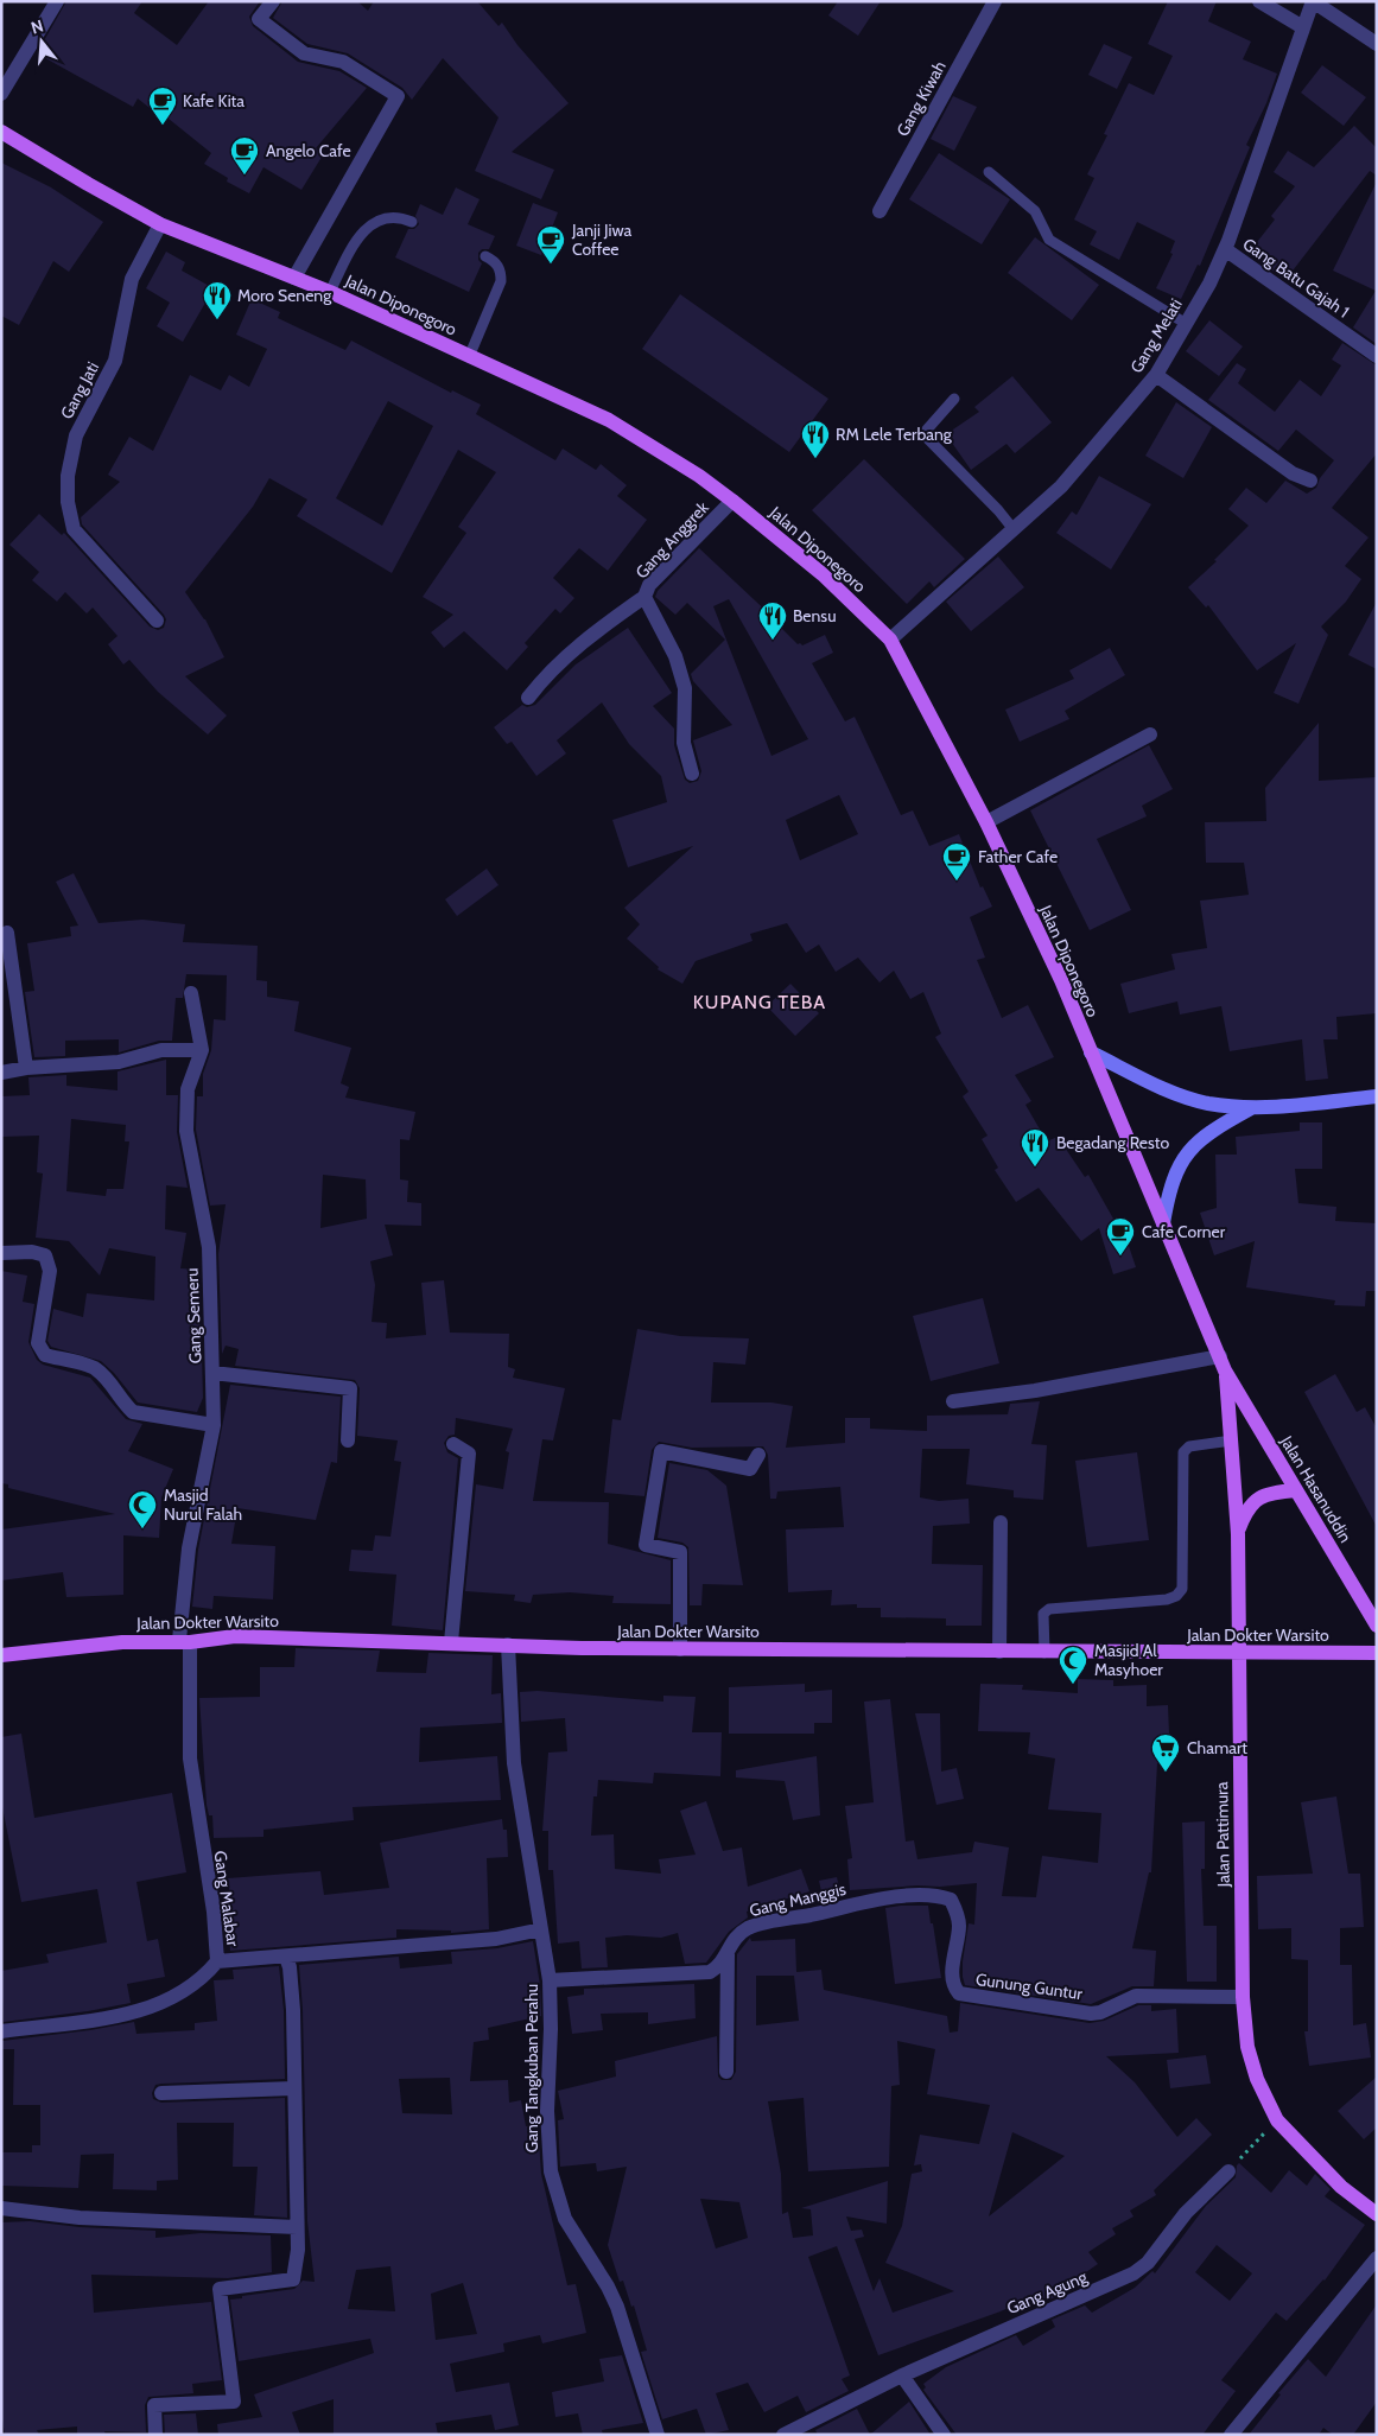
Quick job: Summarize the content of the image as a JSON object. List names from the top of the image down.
{
  "streets": {
    "main road": [
      "Jalan Diponegoro",
      "Jalan Hasanuddin",
      "Jalan Dokter Warsito",
      "Jalan Pattimura"
    ],
    "street": [
      "Gang Kiwah",
      "Gang Batu Gajah 1",
      "Gang Melati",
      "Gang Jati",
      "Gang Anggrek",
      "Gang Semeru",
      "Gang Malabar",
      "Gang Manggis",
      "Gunung Guntur",
      "Gang Tangkuban Perahu",
      "Gang Agung"
    ]
  },
  "crossings": [
    ["Gang Batu Gajah 1", "Gang Melati"],
    ["Jalan Diponegoro", "Gang Melati"],
    ["Jalan Diponegoro", "Gang Jati"],
    ["Jalan Diponegoro", "Gang Anggrek"],
    ["Jalan Diponegoro", "Jalan Hasanuddin"],
    ["Jalan Diponegoro", "Jalan Pattimura"],
    ["Gang Semeru", "Jalan Dokter Warsito"],
    ["Gang Semeru", "Gang Malabar"],
    ["Jalan Hasanuddin", "Jalan Pattimura"],
    ["Jalan Dokter Warsito", "Jalan Pattimura"],
    ["Jalan Dokter Warsito", "Gang Malabar"],
    ["Jalan Dokter Warsito", "Gang Tangkuban Perahu"],
    ["Jalan Pattimura", "Gunung Guntur"],
    ["Gang Manggis", "Gunung Guntur"],
    ["Gang Manggis", "Gang Tangkuban Perahu"]
  ],
  "districts": ["KUPANG TEBA"],
  "places": {
    "cafe": [
      "Kafe Kita",
      "Angelo Cafe",
      "Janji Jiwa Coffee",
      "Father Cafe",
      "Cafe Corner"
    ],
    "restaurant": [
      "Moro Seneng",
      "RM Lele Terbang",
      "Bensu",
      "Begadang Resto"
    ],
    "mosque": ["Masjid Nurul Falah", "Masjid Al Masyhoer"],
    "supermarket": ["Chamart"]
  },
  "north": "top"
}
